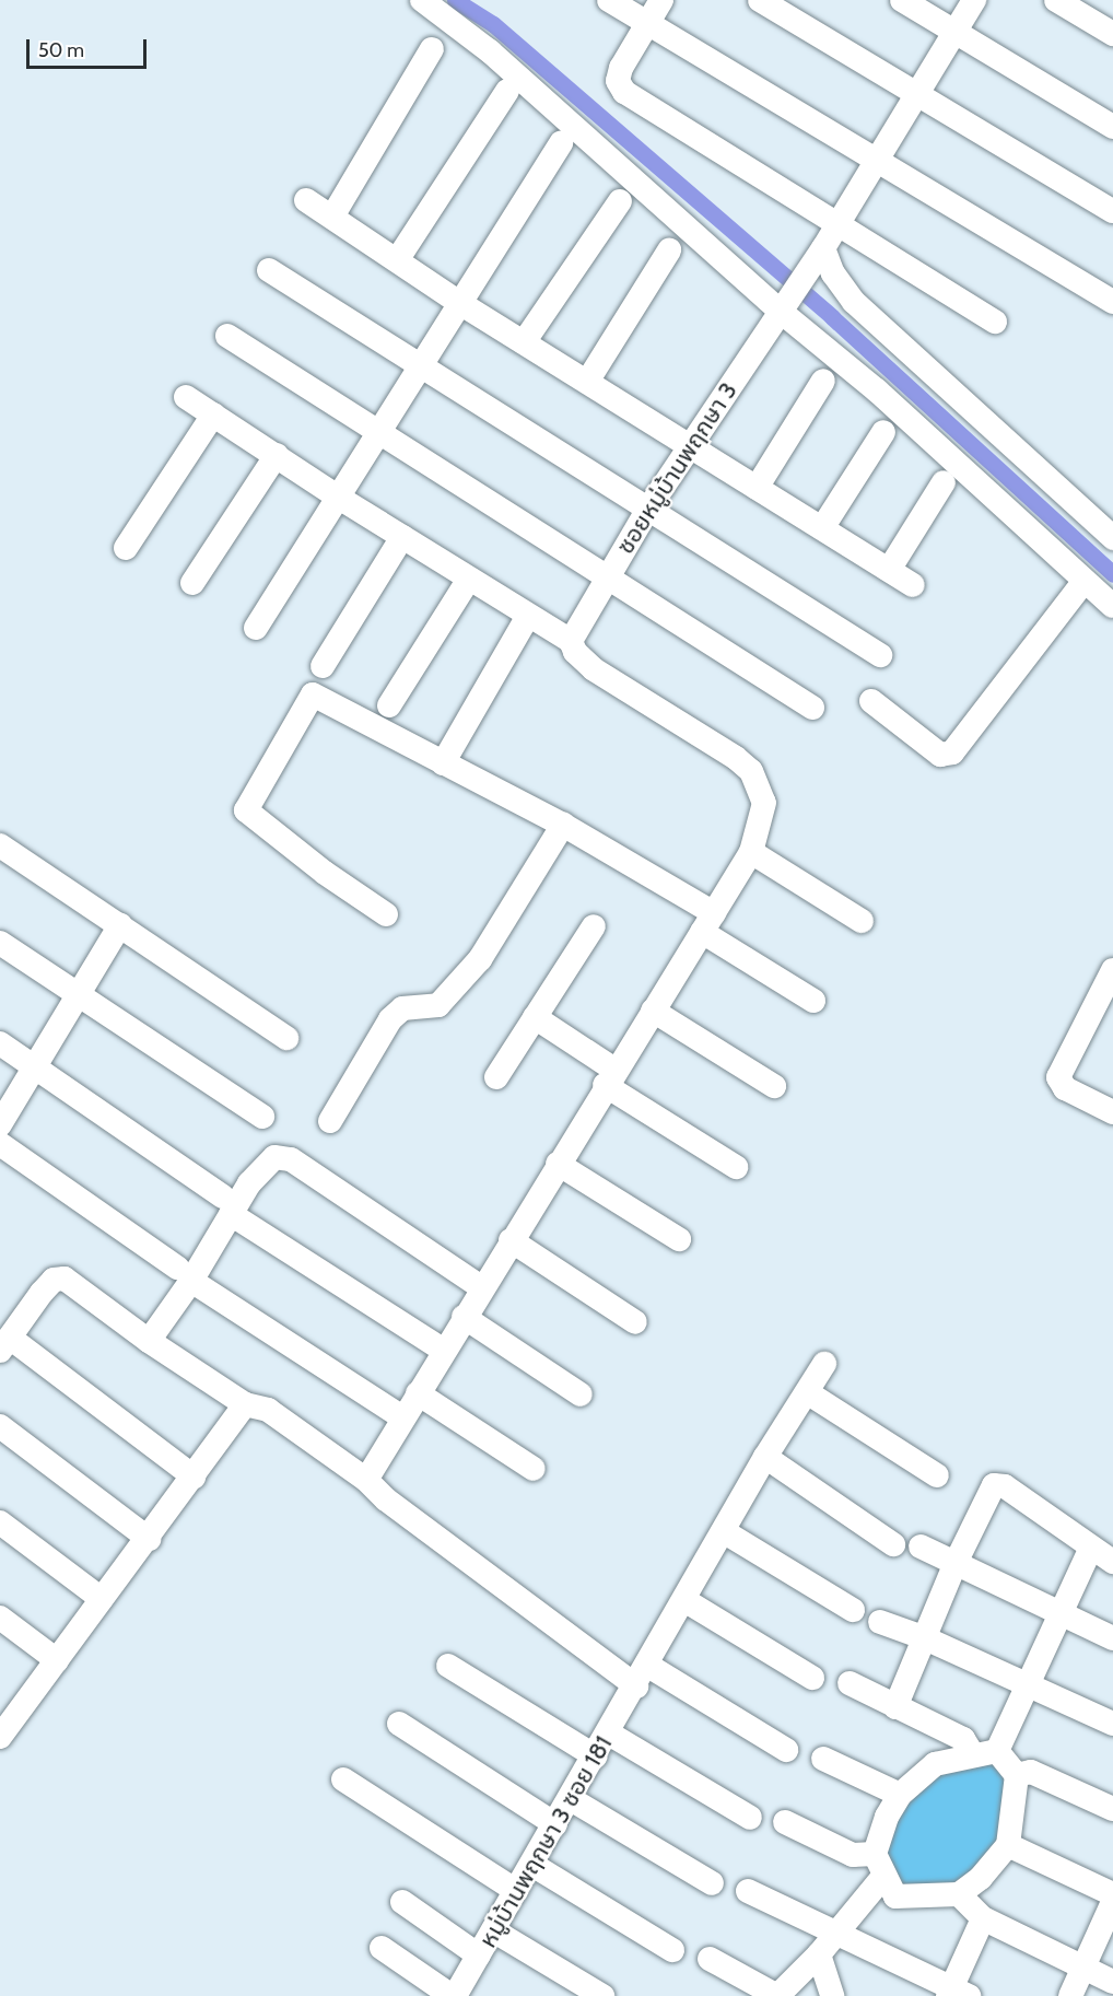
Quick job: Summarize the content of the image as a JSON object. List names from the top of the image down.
{
  "streets": {
    "street": ["ซอยหมู่บ้านพฤกษา 3", "หมู่บ้านพฤกษา 3 ซอย 181"]
  },
  "scale_bar": "50 m"
}
